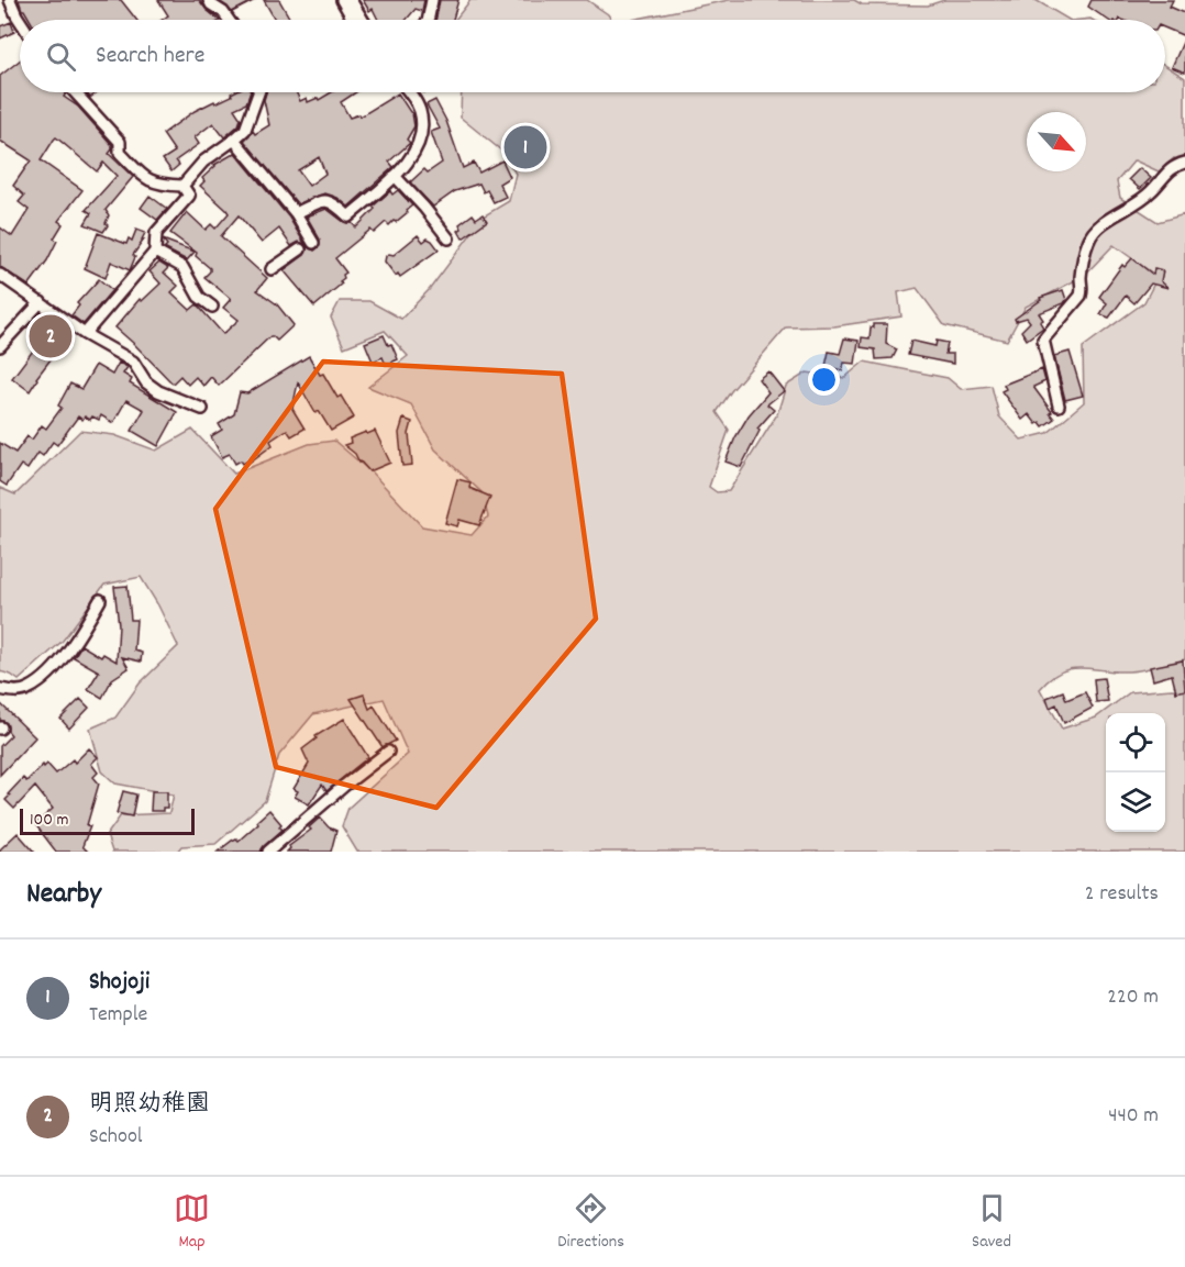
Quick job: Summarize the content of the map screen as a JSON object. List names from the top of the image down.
{
  "scale_bar": "100 m",
  "north": "bottom right",
  "page": {
    "search": "Search here",
    "pins": ["1", "2"],
    "scale": "100 m",
    "heading": ["Nearby", "2 results"],
    "list": [
      {
        "mark": "1",
        "name": "Shojoji",
        "note": "Temple",
        "value": "220 m"
      },
      {
        "mark": "2",
        "name": "明照幼稚園",
        "note": "School",
        "value": "440 m"
      }
    ],
    "nav": ["Map", "Directions", "Saved"]
  }
}
